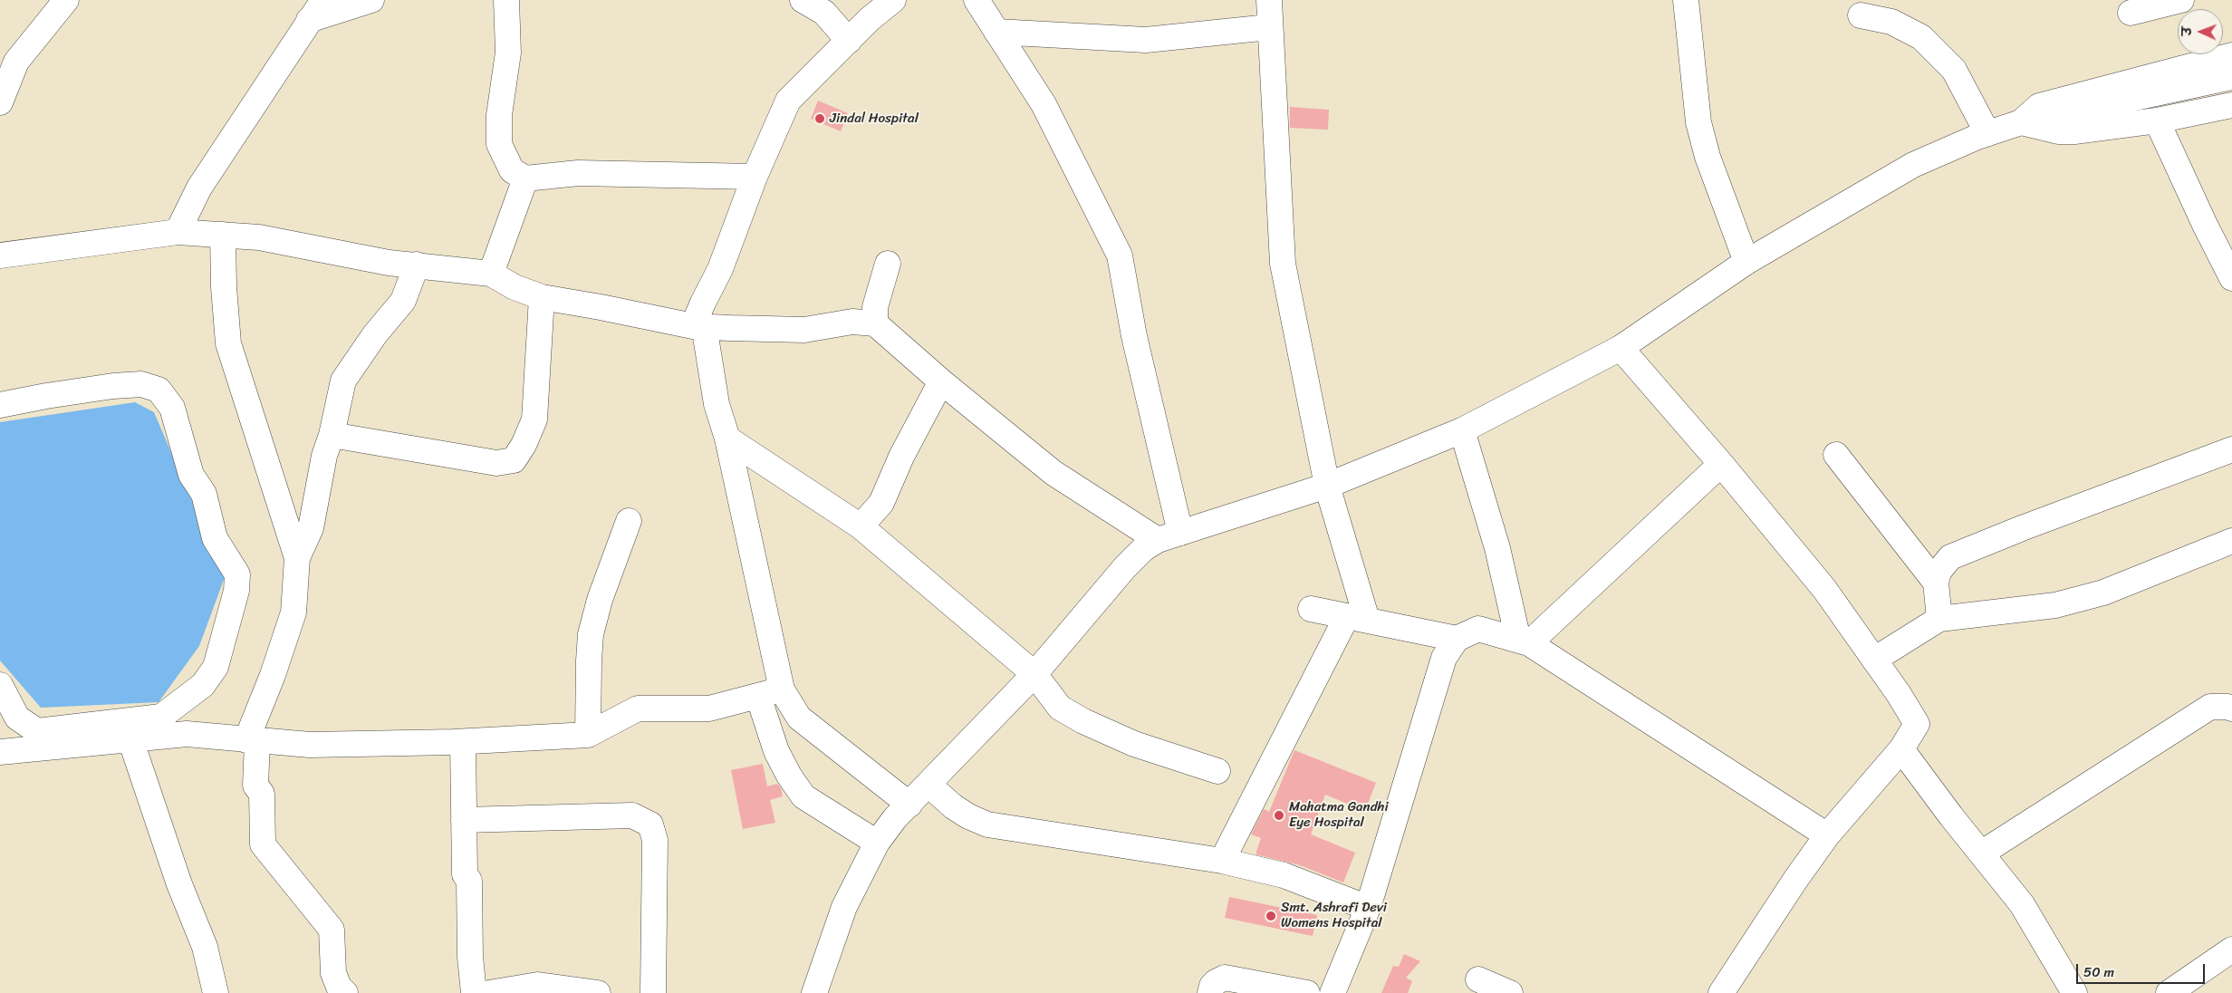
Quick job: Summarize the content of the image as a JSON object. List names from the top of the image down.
{
  "places": ["Jindal Hospital", "Mahatma Gandhi Eye Hospital", "Smt. Ashrafi Devi Womens Hospital"],
  "scale_bar": "50 m",
  "north": "left"
}
